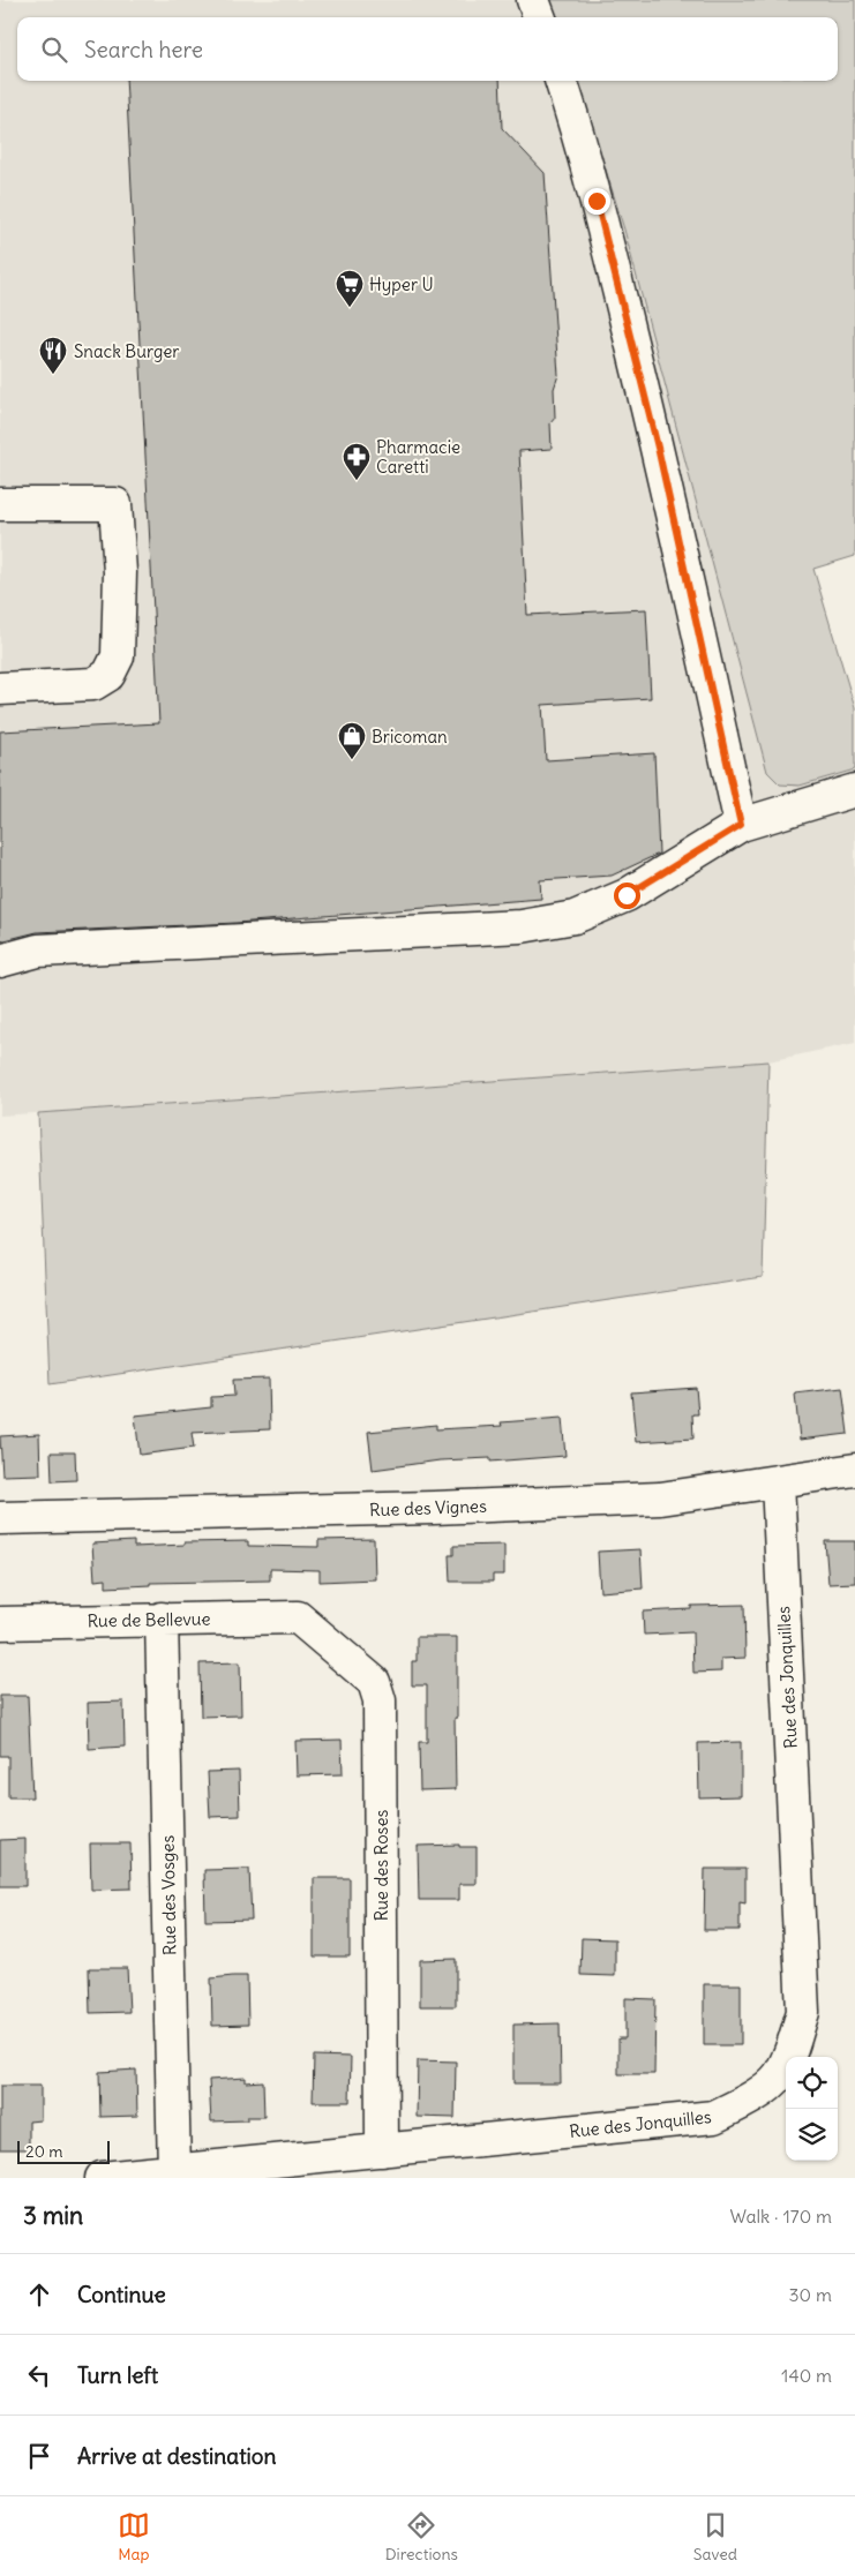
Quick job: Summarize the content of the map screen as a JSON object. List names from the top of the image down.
{
  "streets": {
    "street": [
      "Rue des Vignes",
      "Rue de Bellevue",
      "Rue des Jonquilles",
      "Rue des Roses",
      "Rue des Vosges"
    ]
  },
  "crossings": [
    ["Rue des Vignes", "Rue des Jonquilles"],
    ["Rue de Bellevue", "Rue des Roses"],
    ["Rue de Bellevue", "Rue des Vosges"],
    ["Rue des Jonquilles", "Rue des Roses"],
    ["Rue des Jonquilles", "Rue des Vosges"]
  ],
  "places": {
    "supermarket": ["Hyper U"],
    "restaurant": ["Snack Burger"],
    "pharmacy": ["Pharmacie Caretti"],
    "shop": ["Bricoman"]
  },
  "scale_bar": "20 m",
  "page": {
    "search": "Search here",
    "scale": "20 m",
    "heading": ["3 min", "Walk · 170 m"],
    "list": [
      ["Continue", "30 m"],
      ["Turn left", "140 m"],
      "Arrive at destination"
    ],
    "nav": ["Map", "Directions", "Saved"]
  }
}
